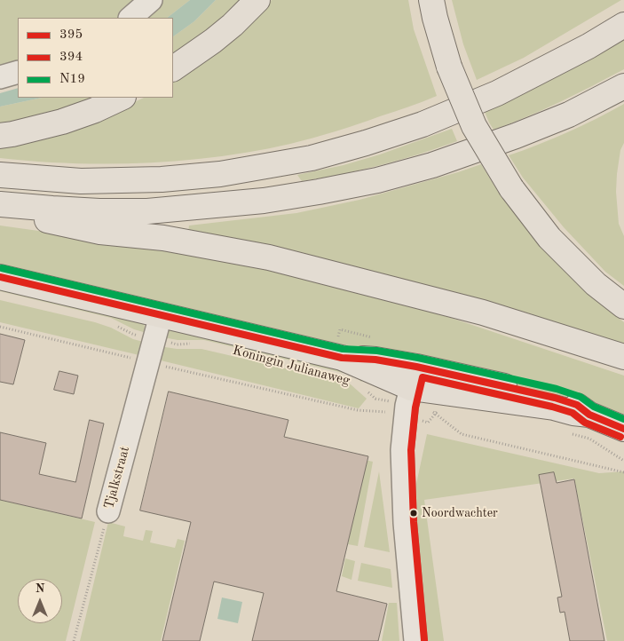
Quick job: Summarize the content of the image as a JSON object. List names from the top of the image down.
{
  "streets": {
    "main road": ["Koningin Julianaweg"],
    "street": ["Tjalkstraat"]
  },
  "crossings": [
    ["Koningin Julianaweg", "Tjalkstraat"]
  ],
  "places": ["Noordwachter"],
  "lines": ["transit line N19", "transit line 395", "transit line 394"],
  "legend": ["395", "394", "N19"],
  "north": "top"
}
